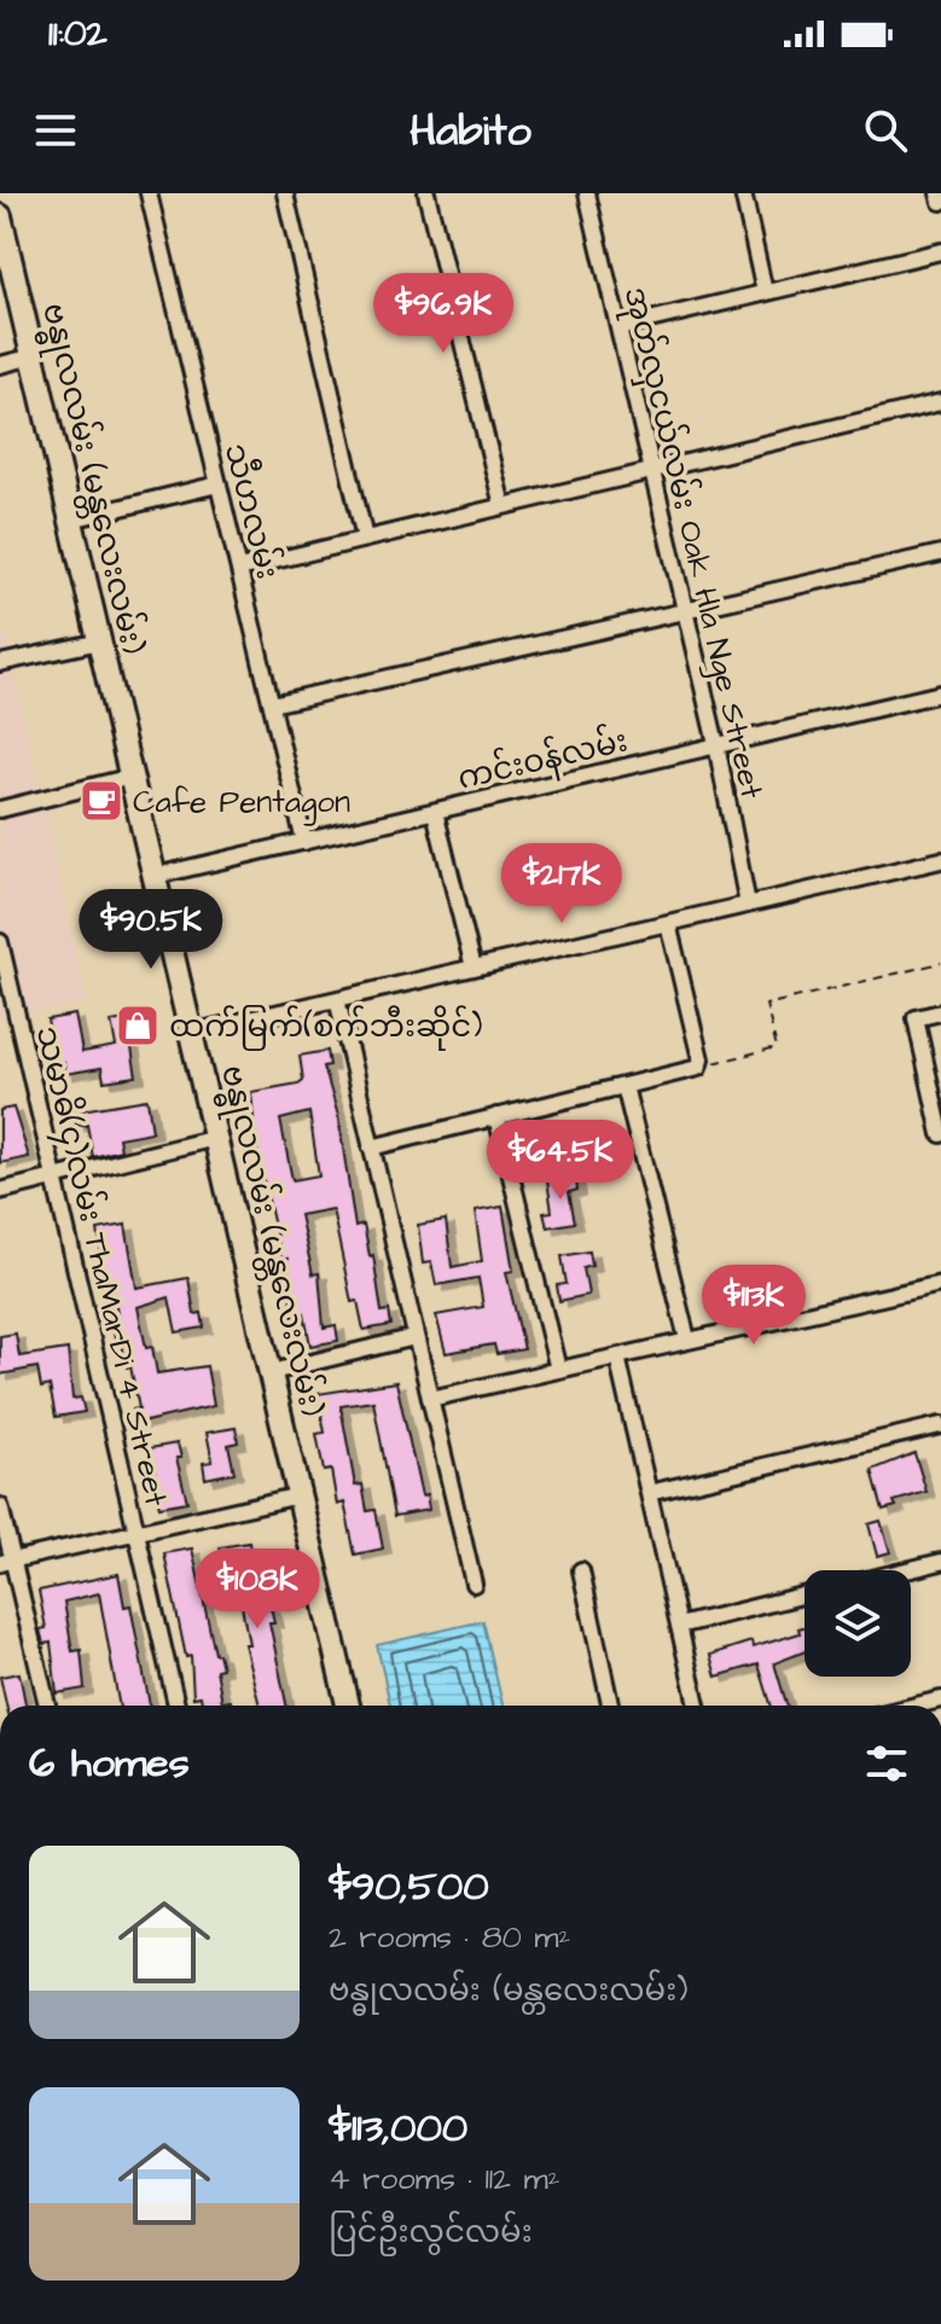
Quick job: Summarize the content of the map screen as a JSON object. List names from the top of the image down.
{
  "streets": {
    "street": [
      "ဗန္ဓုလလမ်း (မန္တလေးလမ်း)",
      "သီဟလမ်း",
      "အုတ်လှငယ်လမ်း Oak Hla Nge Street",
      "ကင်းဝန်လမ်း",
      "သမာဓိ(၄)လမ်း ThaMarDi 4 Street"
    ]
  },
  "crossings": [
    ["ဗန္ဓုလလမ်း (မန္တလေးလမ်း)", "ကင်းဝန်လမ်း"],
    ["သီဟလမ်း", "ကင်းဝန်လမ်း"],
    ["အုတ်လှငယ်လမ်း Oak Hla Nge Street", "ကင်းဝန်လမ်း"]
  ],
  "places": {
    "cafe": ["Cafe Pentagon"],
    "shop": ["ထက်မြက်(စက်ဘီးဆိုင်)"]
  },
  "page": {
    "status": "11:02",
    "header": "Habito",
    "price": [
      "$96.9K",
      "$217K",
      "$90.5K",
      "$64.5K",
      "$113K",
      "$108K"
    ],
    "heading": "6 homes",
    "list": [
      {
        "name": "$90,500",
        "note": "2 rooms · 80 m² · ဗန္ဓုလလမ်း (မန္တလေးလမ်း)"
      },
      {
        "name": "$113,000",
        "note": "4 rooms · 112 m² · ပြင်ဦးလွင်လမ်း"
      }
    ]
  }
}
